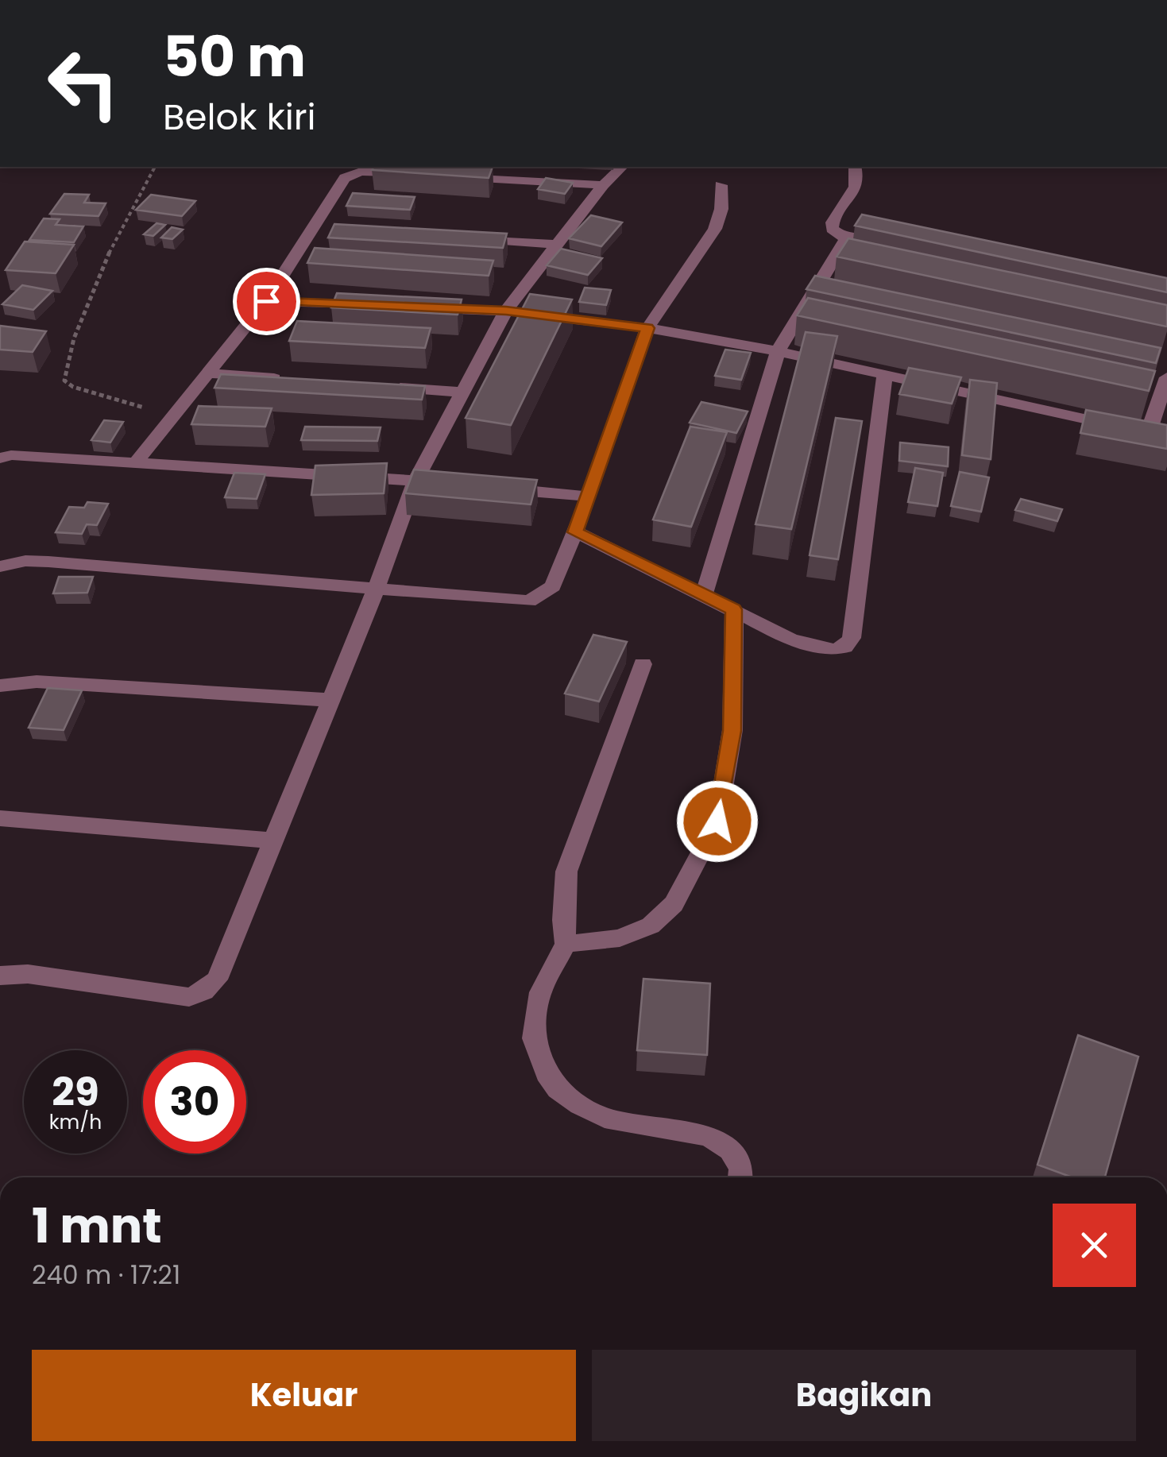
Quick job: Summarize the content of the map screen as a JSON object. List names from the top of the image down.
{
  "page": {
    "turn": ["50 m", "Belok kiri"],
    "speed": "29 km/h",
    "limit": "30",
    "heading": ["1 mnt", "240 m · 17:21"],
    "buttons": ["Keluar", "Bagikan"]
  }
}
